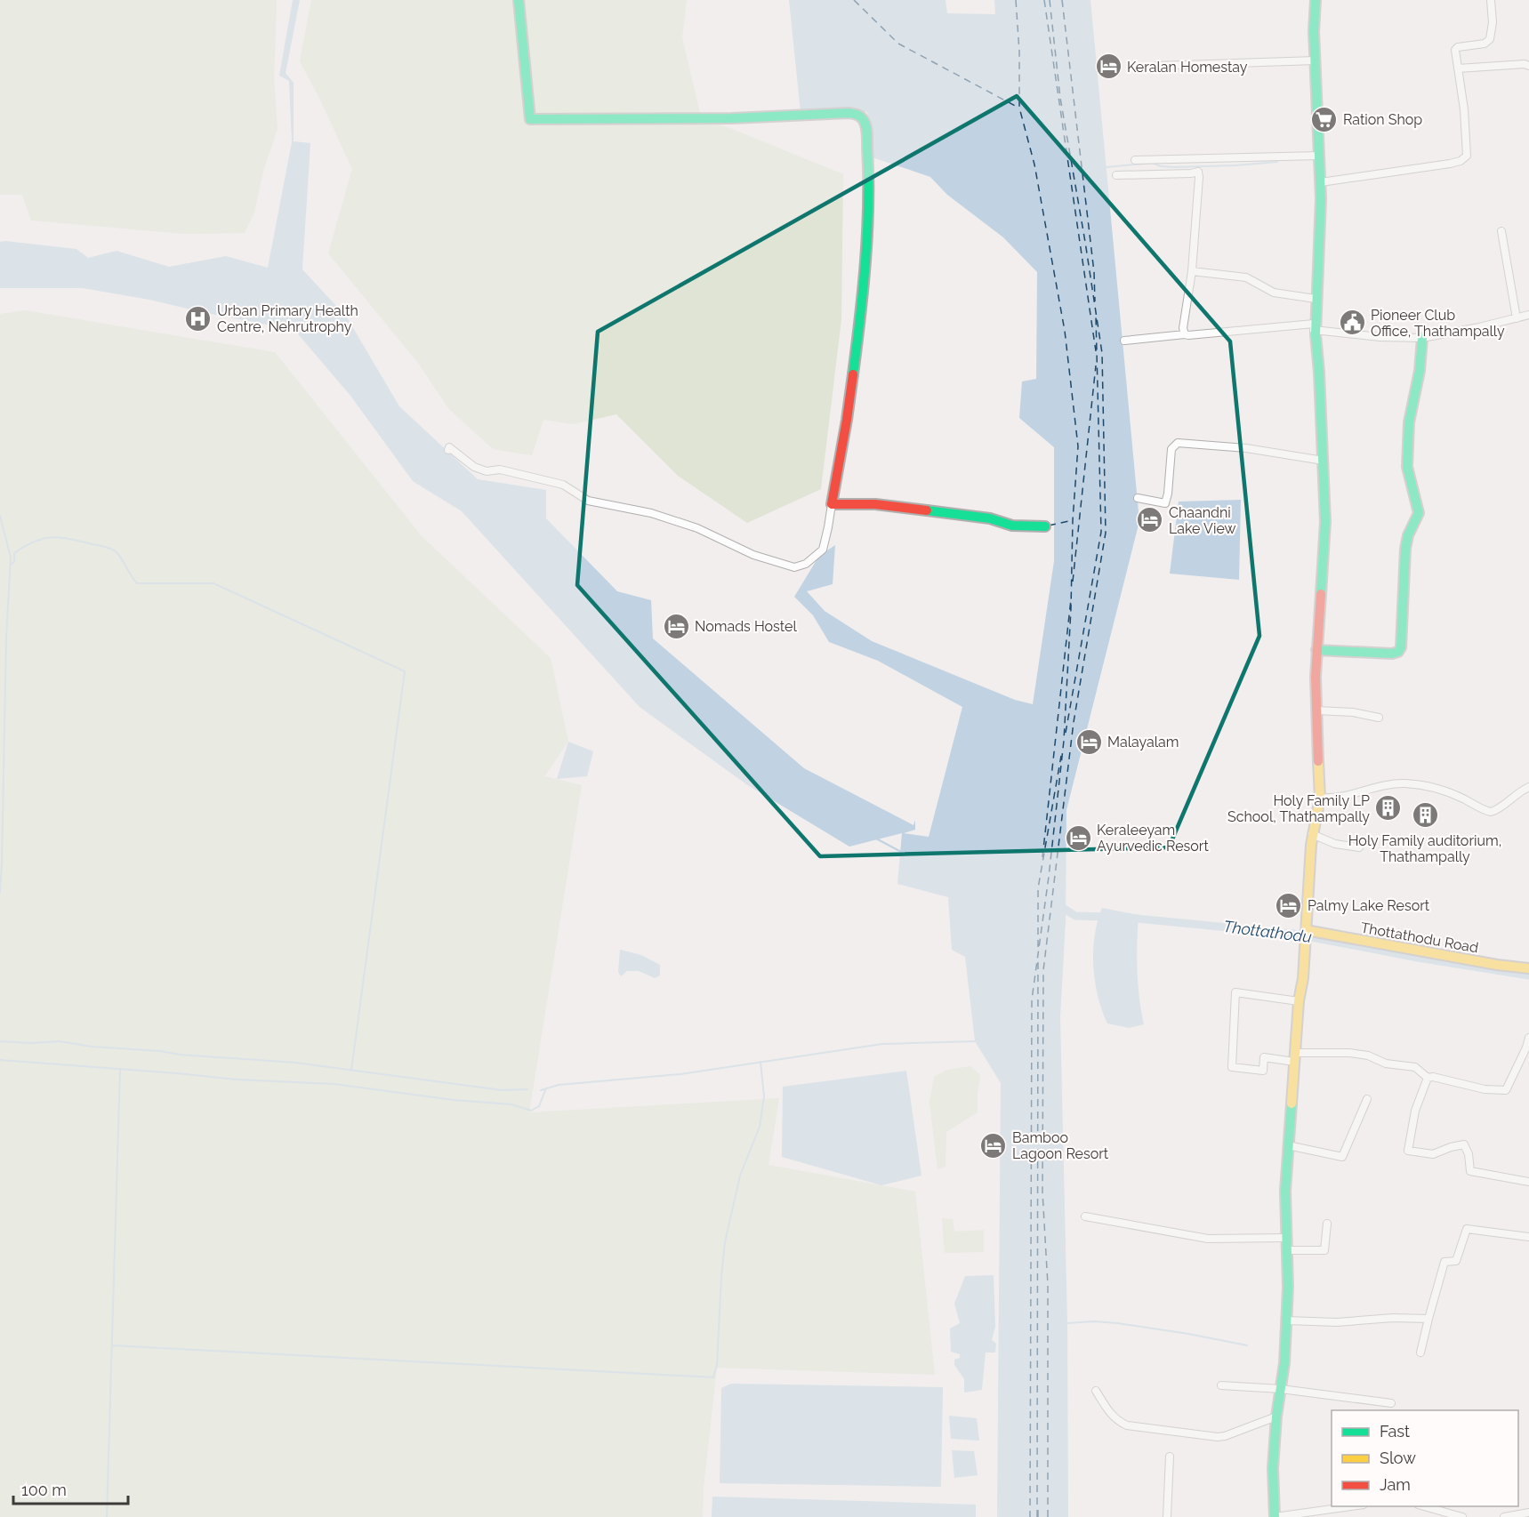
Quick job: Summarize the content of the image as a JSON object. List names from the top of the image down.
{
  "streets": {
    "street": ["Thottathodu Road"]
  },
  "water": ["Thottathodu"],
  "places": {
    "hotel": [
      "Keralan Homestay",
      "Chaandni Lake View",
      "Nomads Hostel",
      "Malayalam",
      "Keraleeyam Ayurvedic Resort",
      "Palmy Lake Resort",
      "Bamboo Lagoon Resort"
    ],
    "supermarket": ["Ration Shop"],
    "hospital": ["Urban Primary Health Centre, Nehrutrophy"],
    "public building": ["Pioneer Club Office, Thathampally"],
    "building": ["Holy Family LP School, Thathampally", "Holy Family auditorium, Thathampally"]
  },
  "legend": ["Fast", "Slow", "Jam"],
  "scale_bar": "100 m"
}
